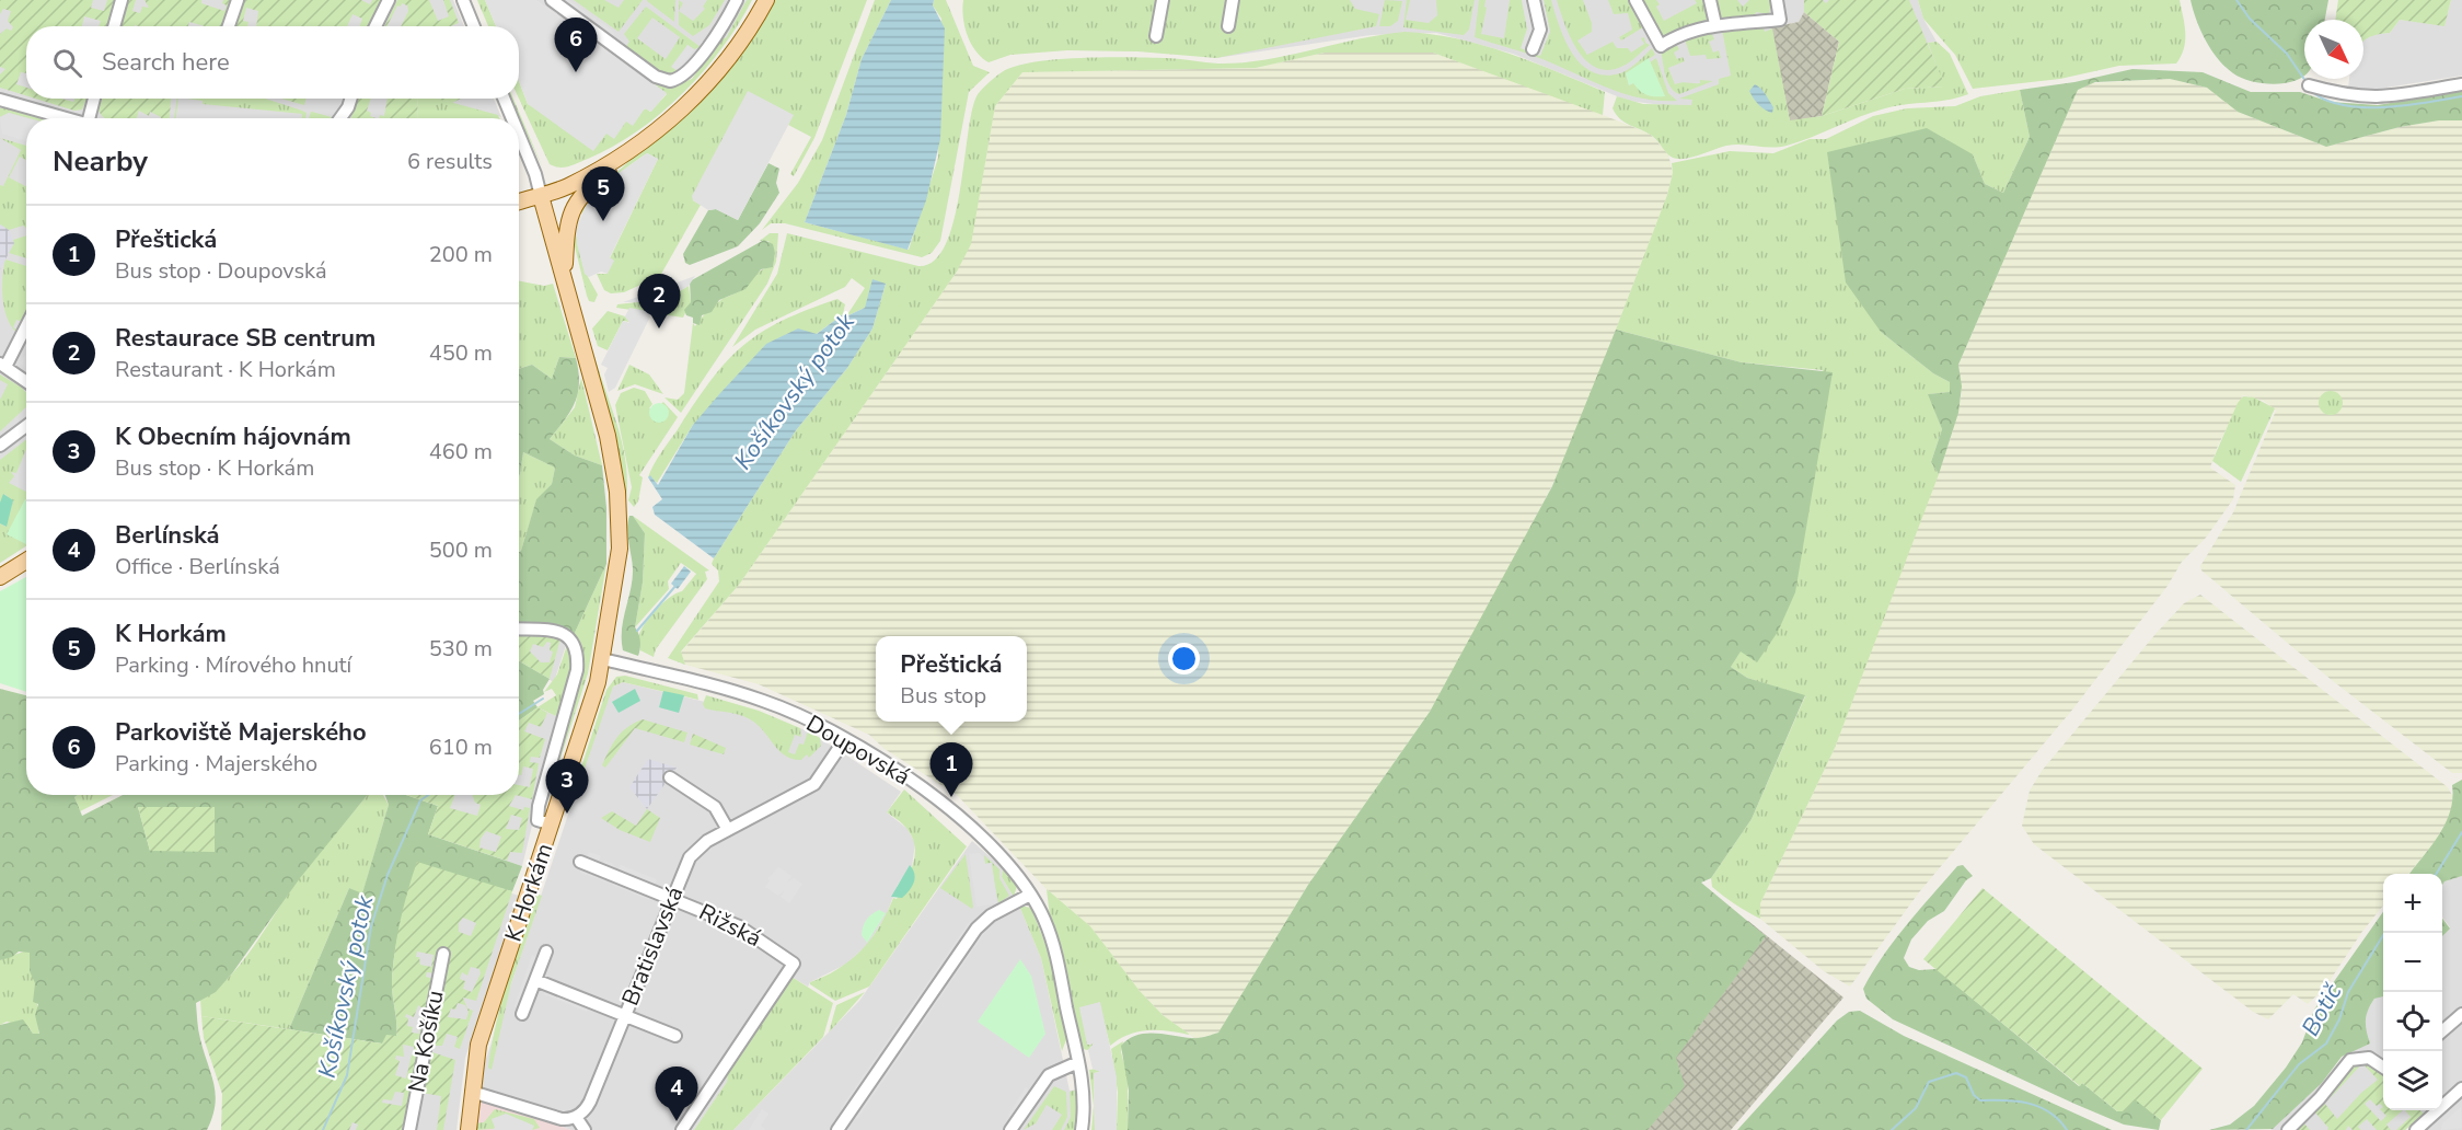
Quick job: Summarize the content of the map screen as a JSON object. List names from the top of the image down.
{
  "streets": {
    "main road": ["K Horkám"],
    "street": [
      "Doupovská",
      "Rižská",
      "Bratislavská",
      "Na Košíku"
    ]
  },
  "crossings": [
    ["Doupovská", "K Horkám"],
    ["Doupovská", "Bratislavská"],
    ["Rižská", "Bratislavská"]
  ],
  "water": ["Košíkovský potok", "Botič"],
  "north": "bottom right",
  "page": {
    "pins": [
      "6",
      "5",
      "2",
      "1",
      "3",
      "4"
    ],
    "search": "Search here",
    "heading": ["Nearby", "6 results"],
    "list": [
      {
        "mark": "1",
        "name": "Přeštická",
        "note": "Bus stop · Doupovská",
        "value": "200 m"
      },
      {
        "mark": "2",
        "name": "Restaurace SB centrum",
        "note": "Restaurant · K Horkám",
        "value": "450 m"
      },
      {
        "mark": "3",
        "name": "K Obecním hájovnám",
        "note": "Bus stop · K Horkám",
        "value": "460 m"
      },
      {
        "mark": "4",
        "name": "Berlínská",
        "note": "Office · Berlínská",
        "value": "500 m"
      },
      {
        "mark": "5",
        "name": "K Horkám",
        "note": "Parking · Mírového hnutí",
        "value": "530 m"
      },
      {
        "mark": "6",
        "name": "Parkoviště Majerského",
        "note": "Parking · Majerského",
        "value": "610 m"
      }
    ],
    "popup": ["Přeštická", "Bus stop"],
    "map_buttons": ["+", "−"]
  }
}
